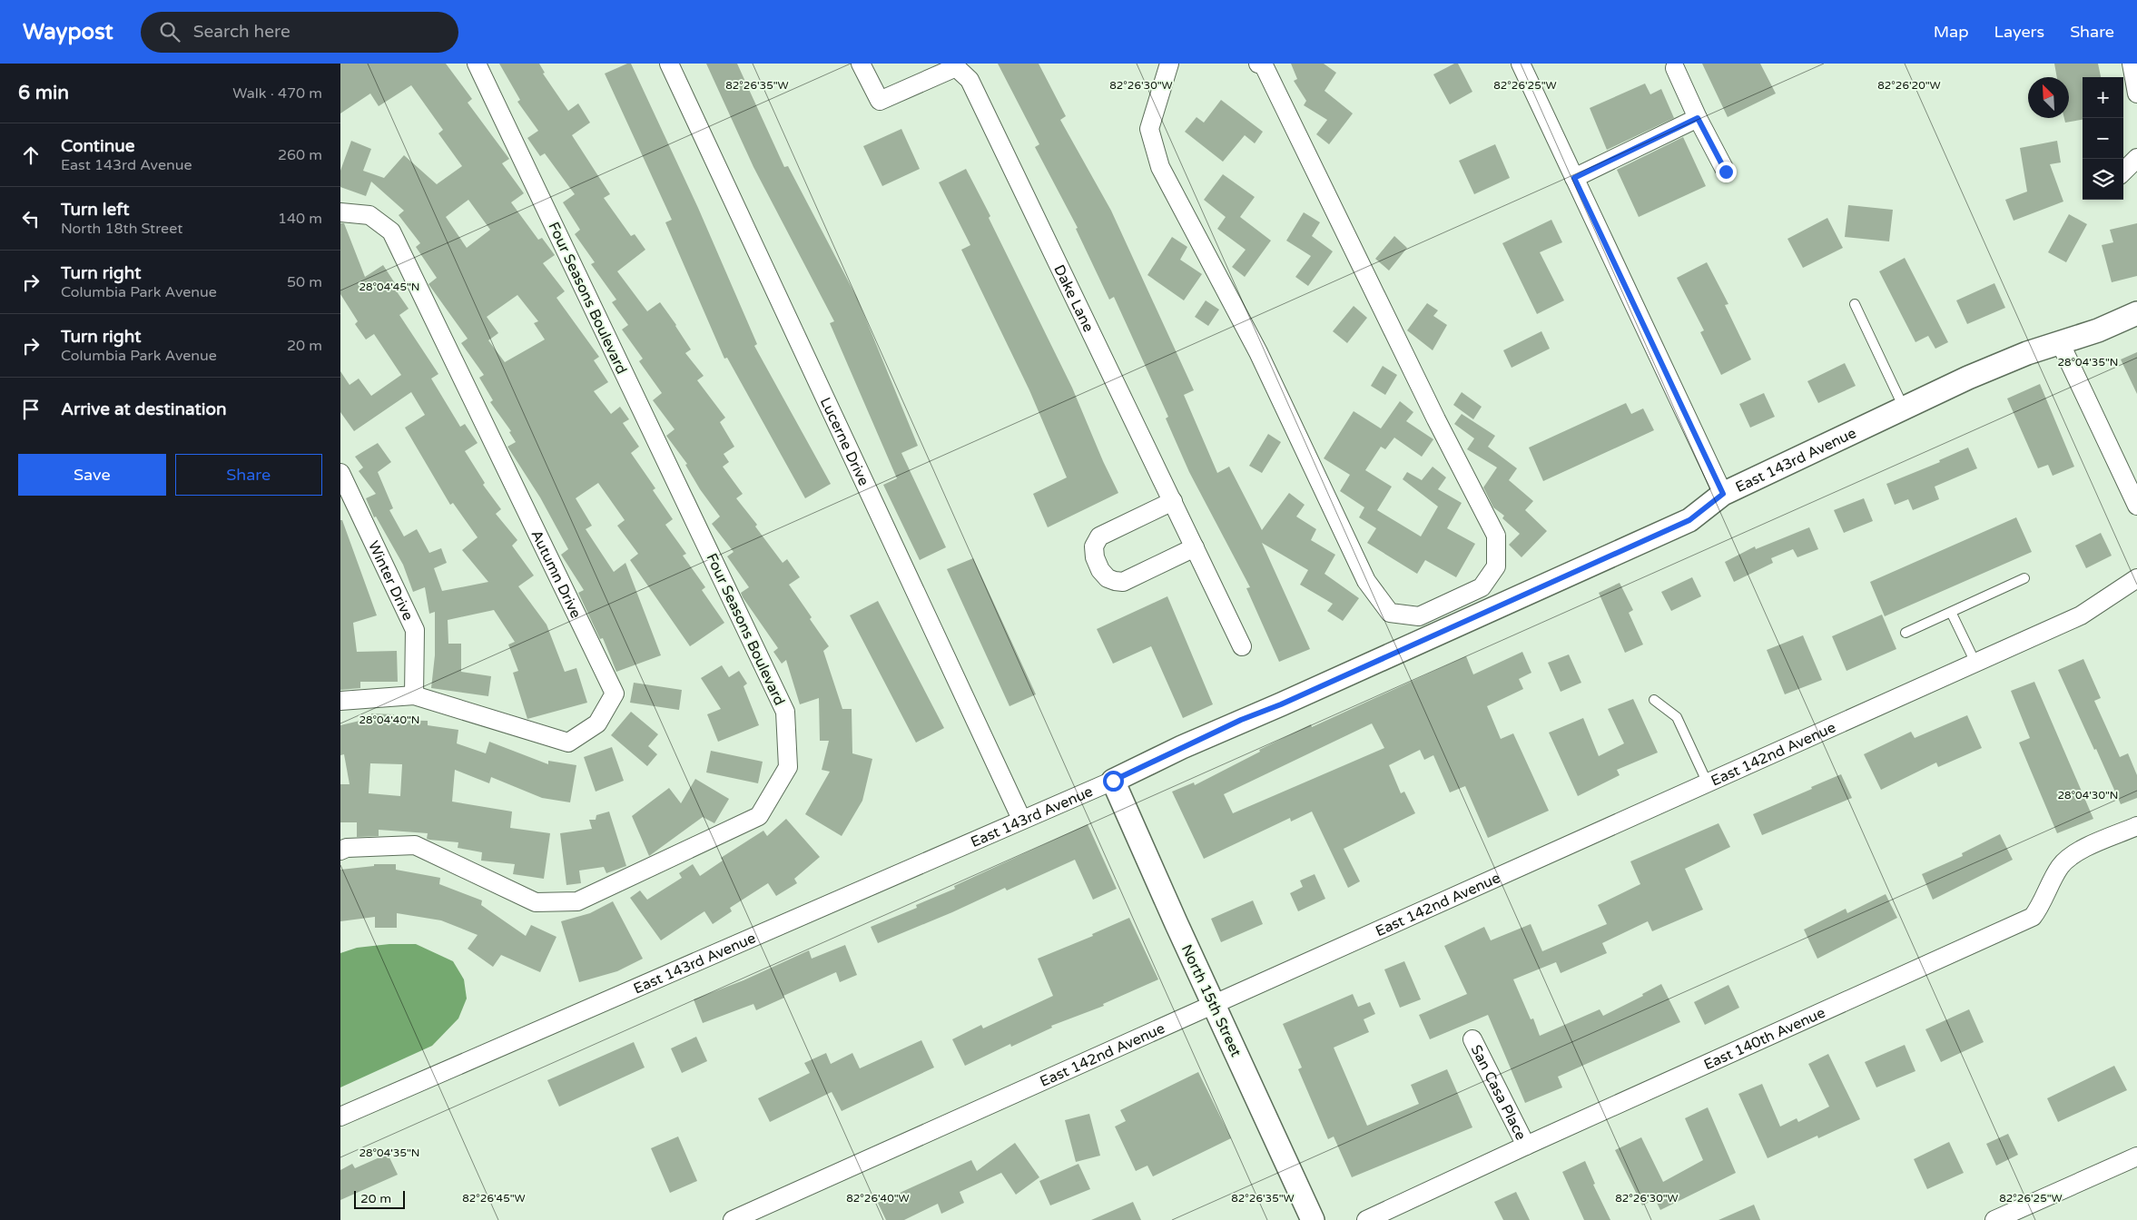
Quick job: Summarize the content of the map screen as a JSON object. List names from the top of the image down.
{
  "streets": {
    "street": [
      "Four Seasons Boulevard",
      "Dake Lane",
      "Lucerne Drive",
      "East 143rd Avenue",
      "Autumn Drive",
      "Winter Drive",
      "East 142nd Avenue",
      "North 15th Street",
      "East 140th Avenue",
      "San Casa Place"
    ]
  },
  "crossings": [
    ["Lucerne Drive", "East 143rd Avenue"],
    ["East 143rd Avenue", "North 15th Street"],
    ["Autumn Drive", "Winter Drive"],
    ["East 142nd Avenue", "North 15th Street"],
    ["East 140th Avenue", "San Casa Place"]
  ],
  "scale_bar": "20 m",
  "north": "top left",
  "page": {
    "header": "Waypost",
    "search": "Search here",
    "nav": ["Map", "Layers", "Share"],
    "heading": ["6 min", "Walk · 470 m"],
    "map_buttons": ["+", "−"],
    "list": [
      ["Continue", "East 143rd Avenue", "260 m"],
      ["Turn left", "North 18th Street", "140 m"],
      ["Turn right", "Columbia Park Avenue", "50 m"],
      ["Turn right", "Columbia Park Avenue", "20 m"],
      "Arrive at destination"
    ],
    "buttons": ["Save", "Share"],
    "scale": "20 m"
  },
  "coordinates": [
    "82°26'20\"W",
    "82°26'35\"W",
    "82°26'30\"W",
    "82°26'25\"W",
    "28°04'45\"N",
    "28°04'35\"N",
    "28°04'40\"N",
    "28°04'30\"N",
    "82°26'45\"W",
    "82°26'40\"W"
  ]
}
